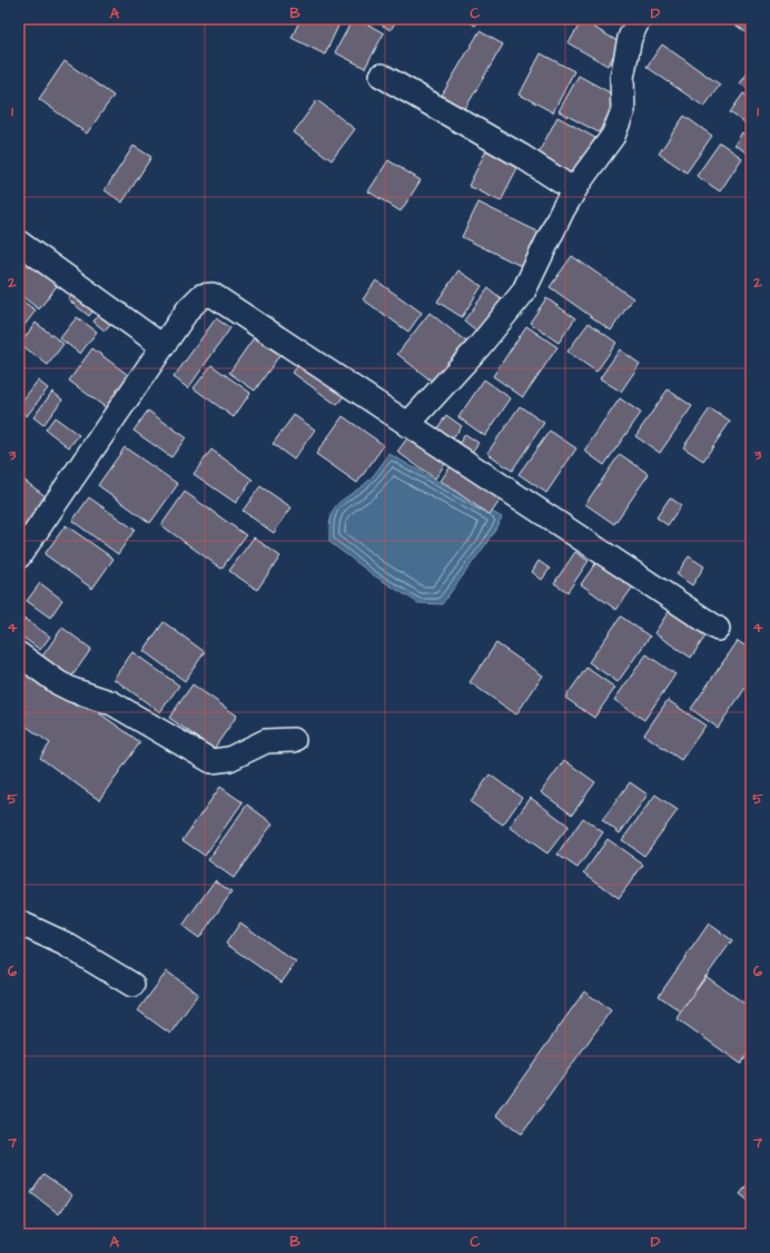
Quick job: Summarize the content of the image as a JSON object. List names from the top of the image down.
{
  "grid": {
    "columns": [
      "A",
      "B",
      "C",
      "D"
    ],
    "rows": [
      "1",
      "2",
      "3",
      "4",
      "5",
      "6",
      "7"
    ]
  }
}
